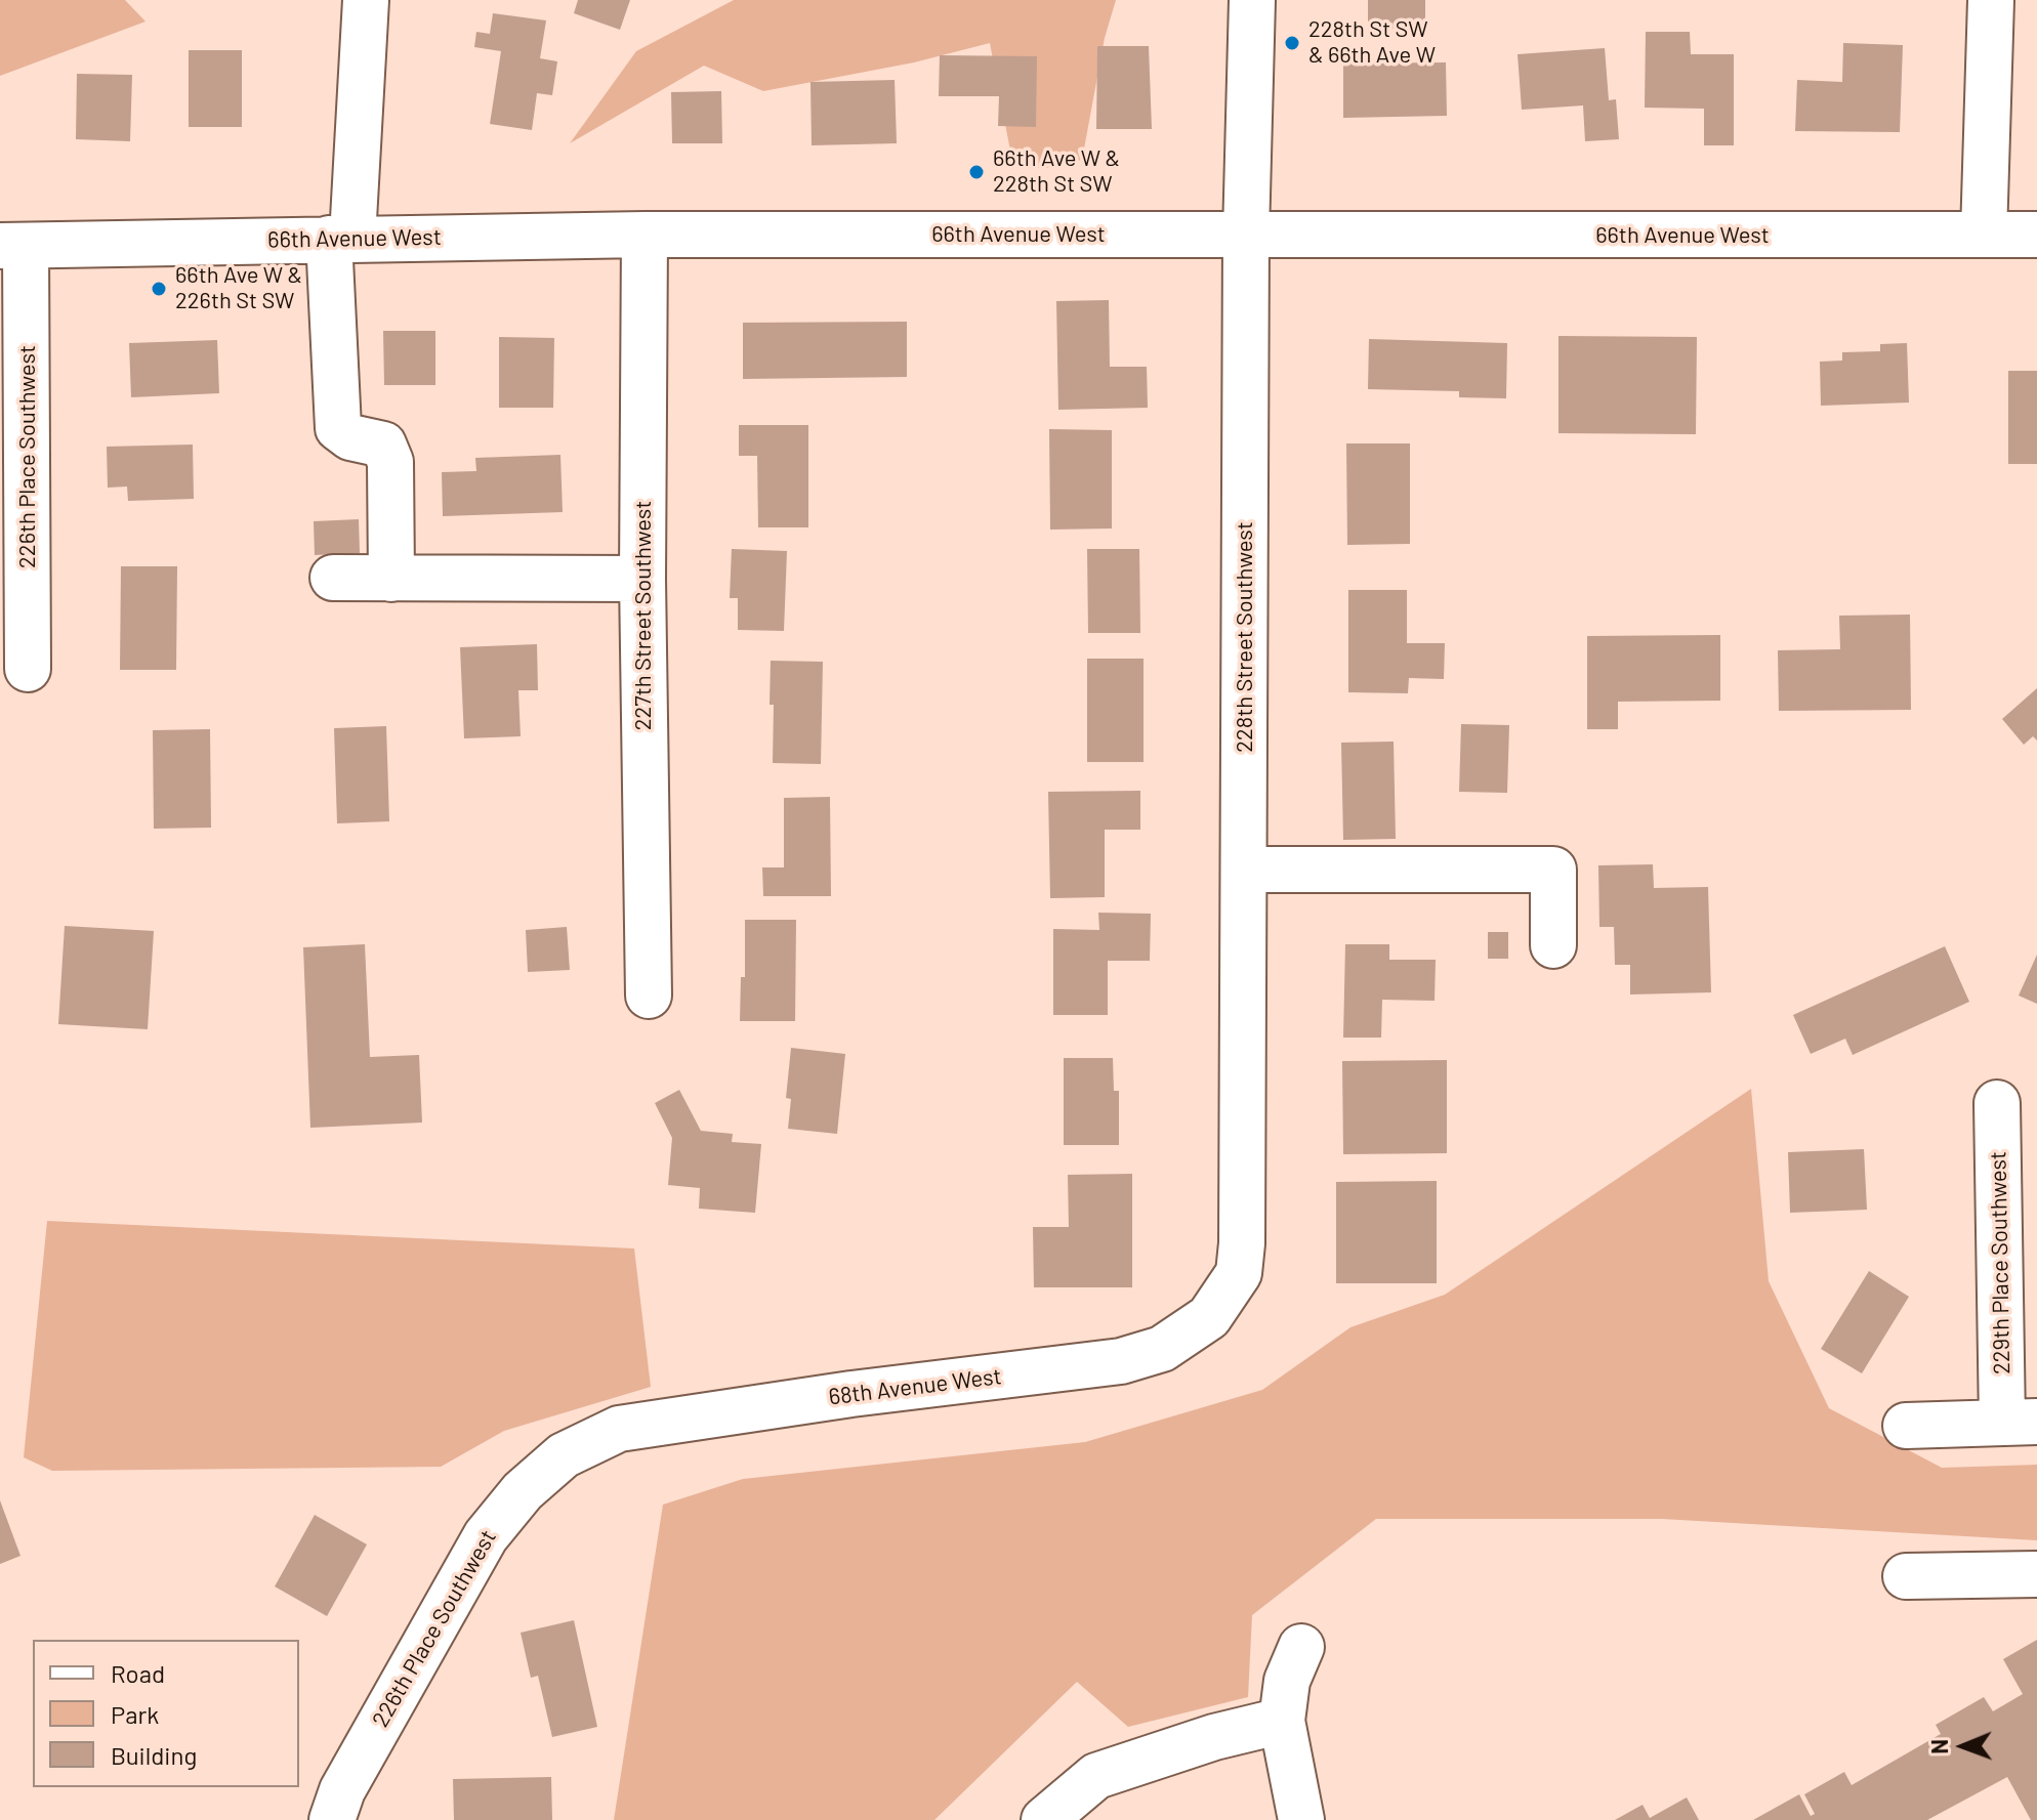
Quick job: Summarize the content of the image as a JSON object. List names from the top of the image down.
{
  "streets": {
    "street": [
      "66th Avenue West",
      "226th Place Southwest",
      "227th Street Southwest",
      "228th Street Southwest",
      "229th Place Southwest",
      "68th Avenue West"
    ]
  },
  "crossings": [
    ["66th Avenue West", "226th Place Southwest"],
    ["66th Avenue West", "227th Street Southwest"],
    ["66th Avenue West", "228th Street Southwest"],
    ["226th Place Southwest", "68th Avenue West"],
    ["228th Street Southwest", "68th Avenue West"]
  ],
  "places": ["228th St SW & 66th Ave W", "66th Ave W & 228th St SW", "66th Ave W & 226th St SW"],
  "legend": ["Road", "Park", "Building"],
  "north": "left"
}
